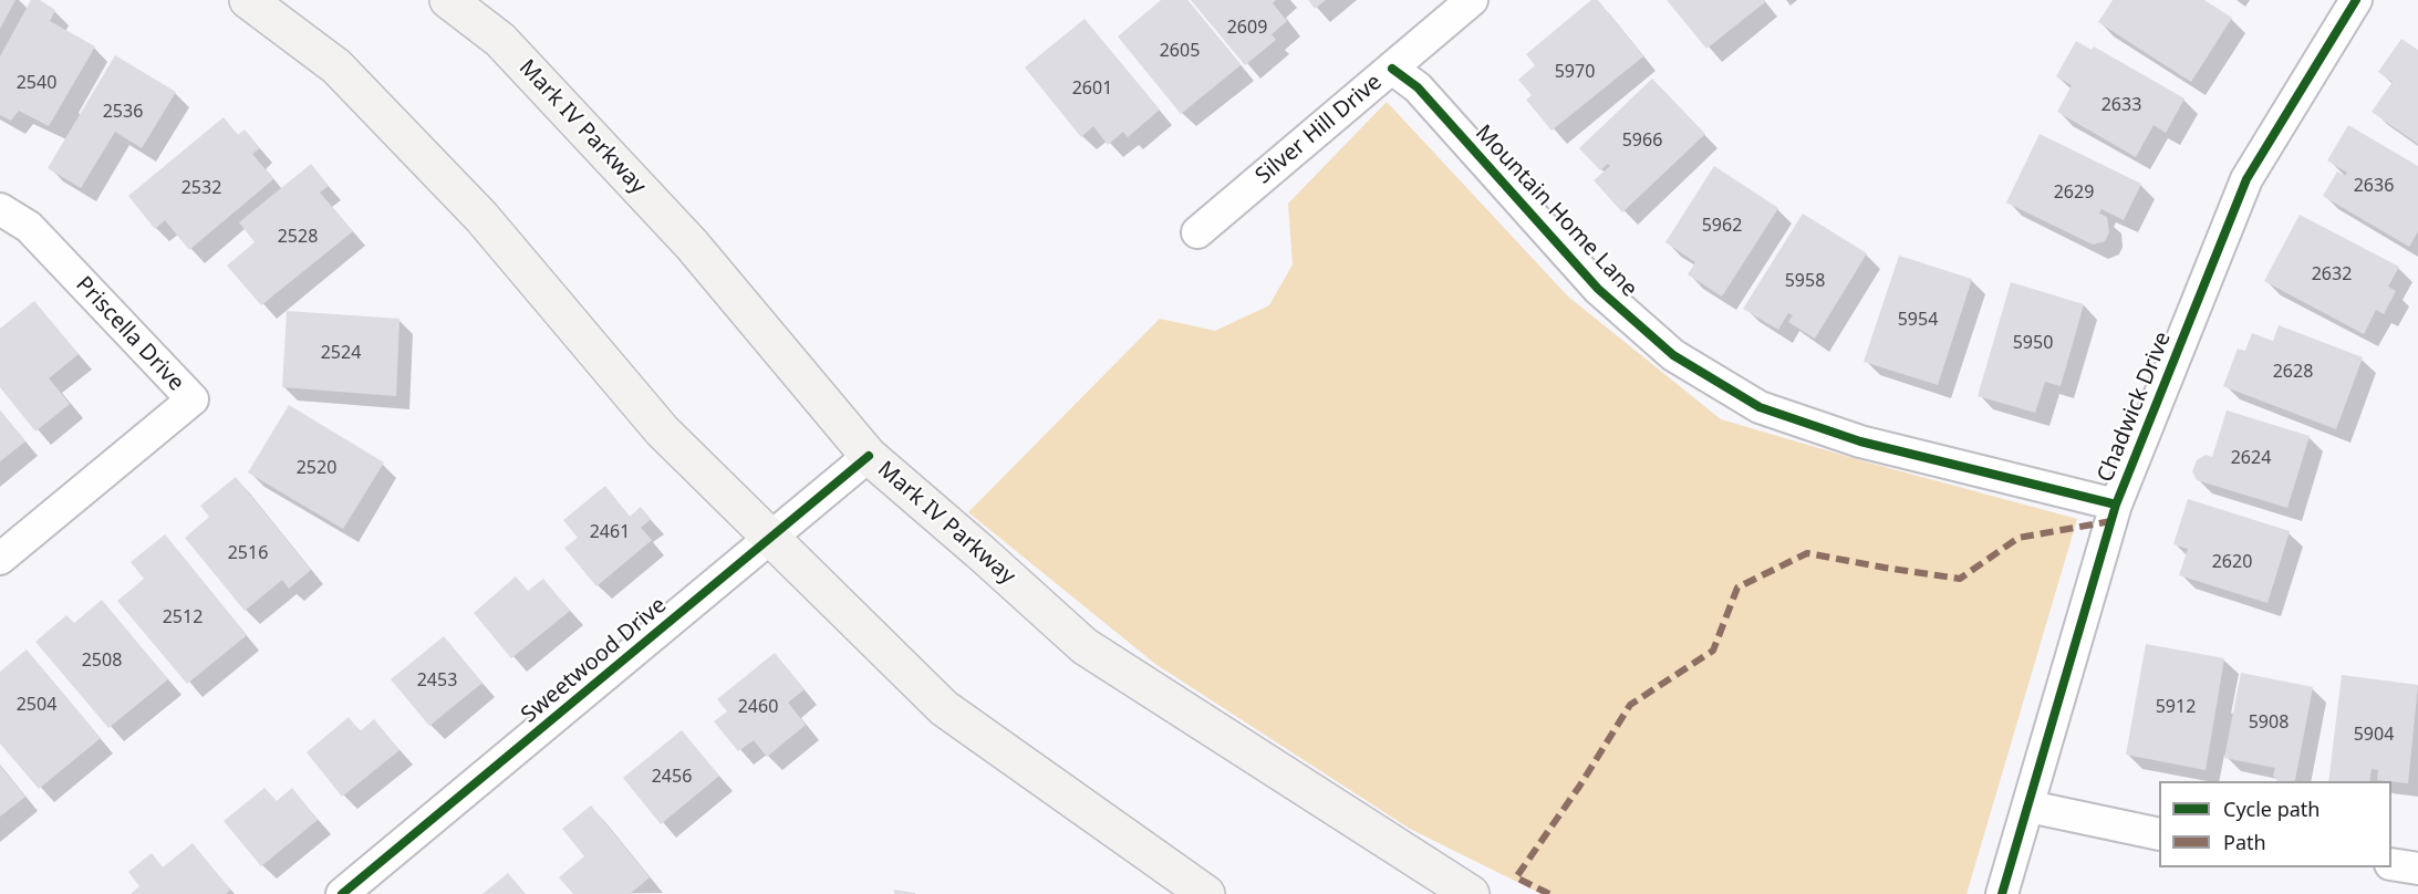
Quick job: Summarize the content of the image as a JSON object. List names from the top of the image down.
{
  "streets": {
    "main road": ["Mark IV Parkway"],
    "street": [
      "Silver Hill Drive",
      "Mountain Home Lane",
      "Priscella Drive",
      "Chadwick Drive",
      "Sweetwood Drive"
    ]
  },
  "crossings": [
    ["Mark IV Parkway", "Sweetwood Drive"],
    ["Silver Hill Drive", "Mountain Home Lane"],
    ["Mountain Home Lane", "Chadwick Drive"]
  ],
  "house_numbers": [
    "2609",
    "2605",
    "5970",
    "2540",
    "2601",
    "2633",
    "2536",
    "5966",
    "2636",
    "2532",
    "2629",
    "5962",
    "2528",
    "2632",
    "5958",
    "5954",
    "5950",
    "2524",
    "2628",
    "2624",
    "2520",
    "2461",
    "2516",
    "2620",
    "2512",
    "2508",
    "2453",
    "2504",
    "2460",
    "5912",
    "5908",
    "5904",
    "2456"
  ],
  "legend": ["Cycle path", "Path"]
}
